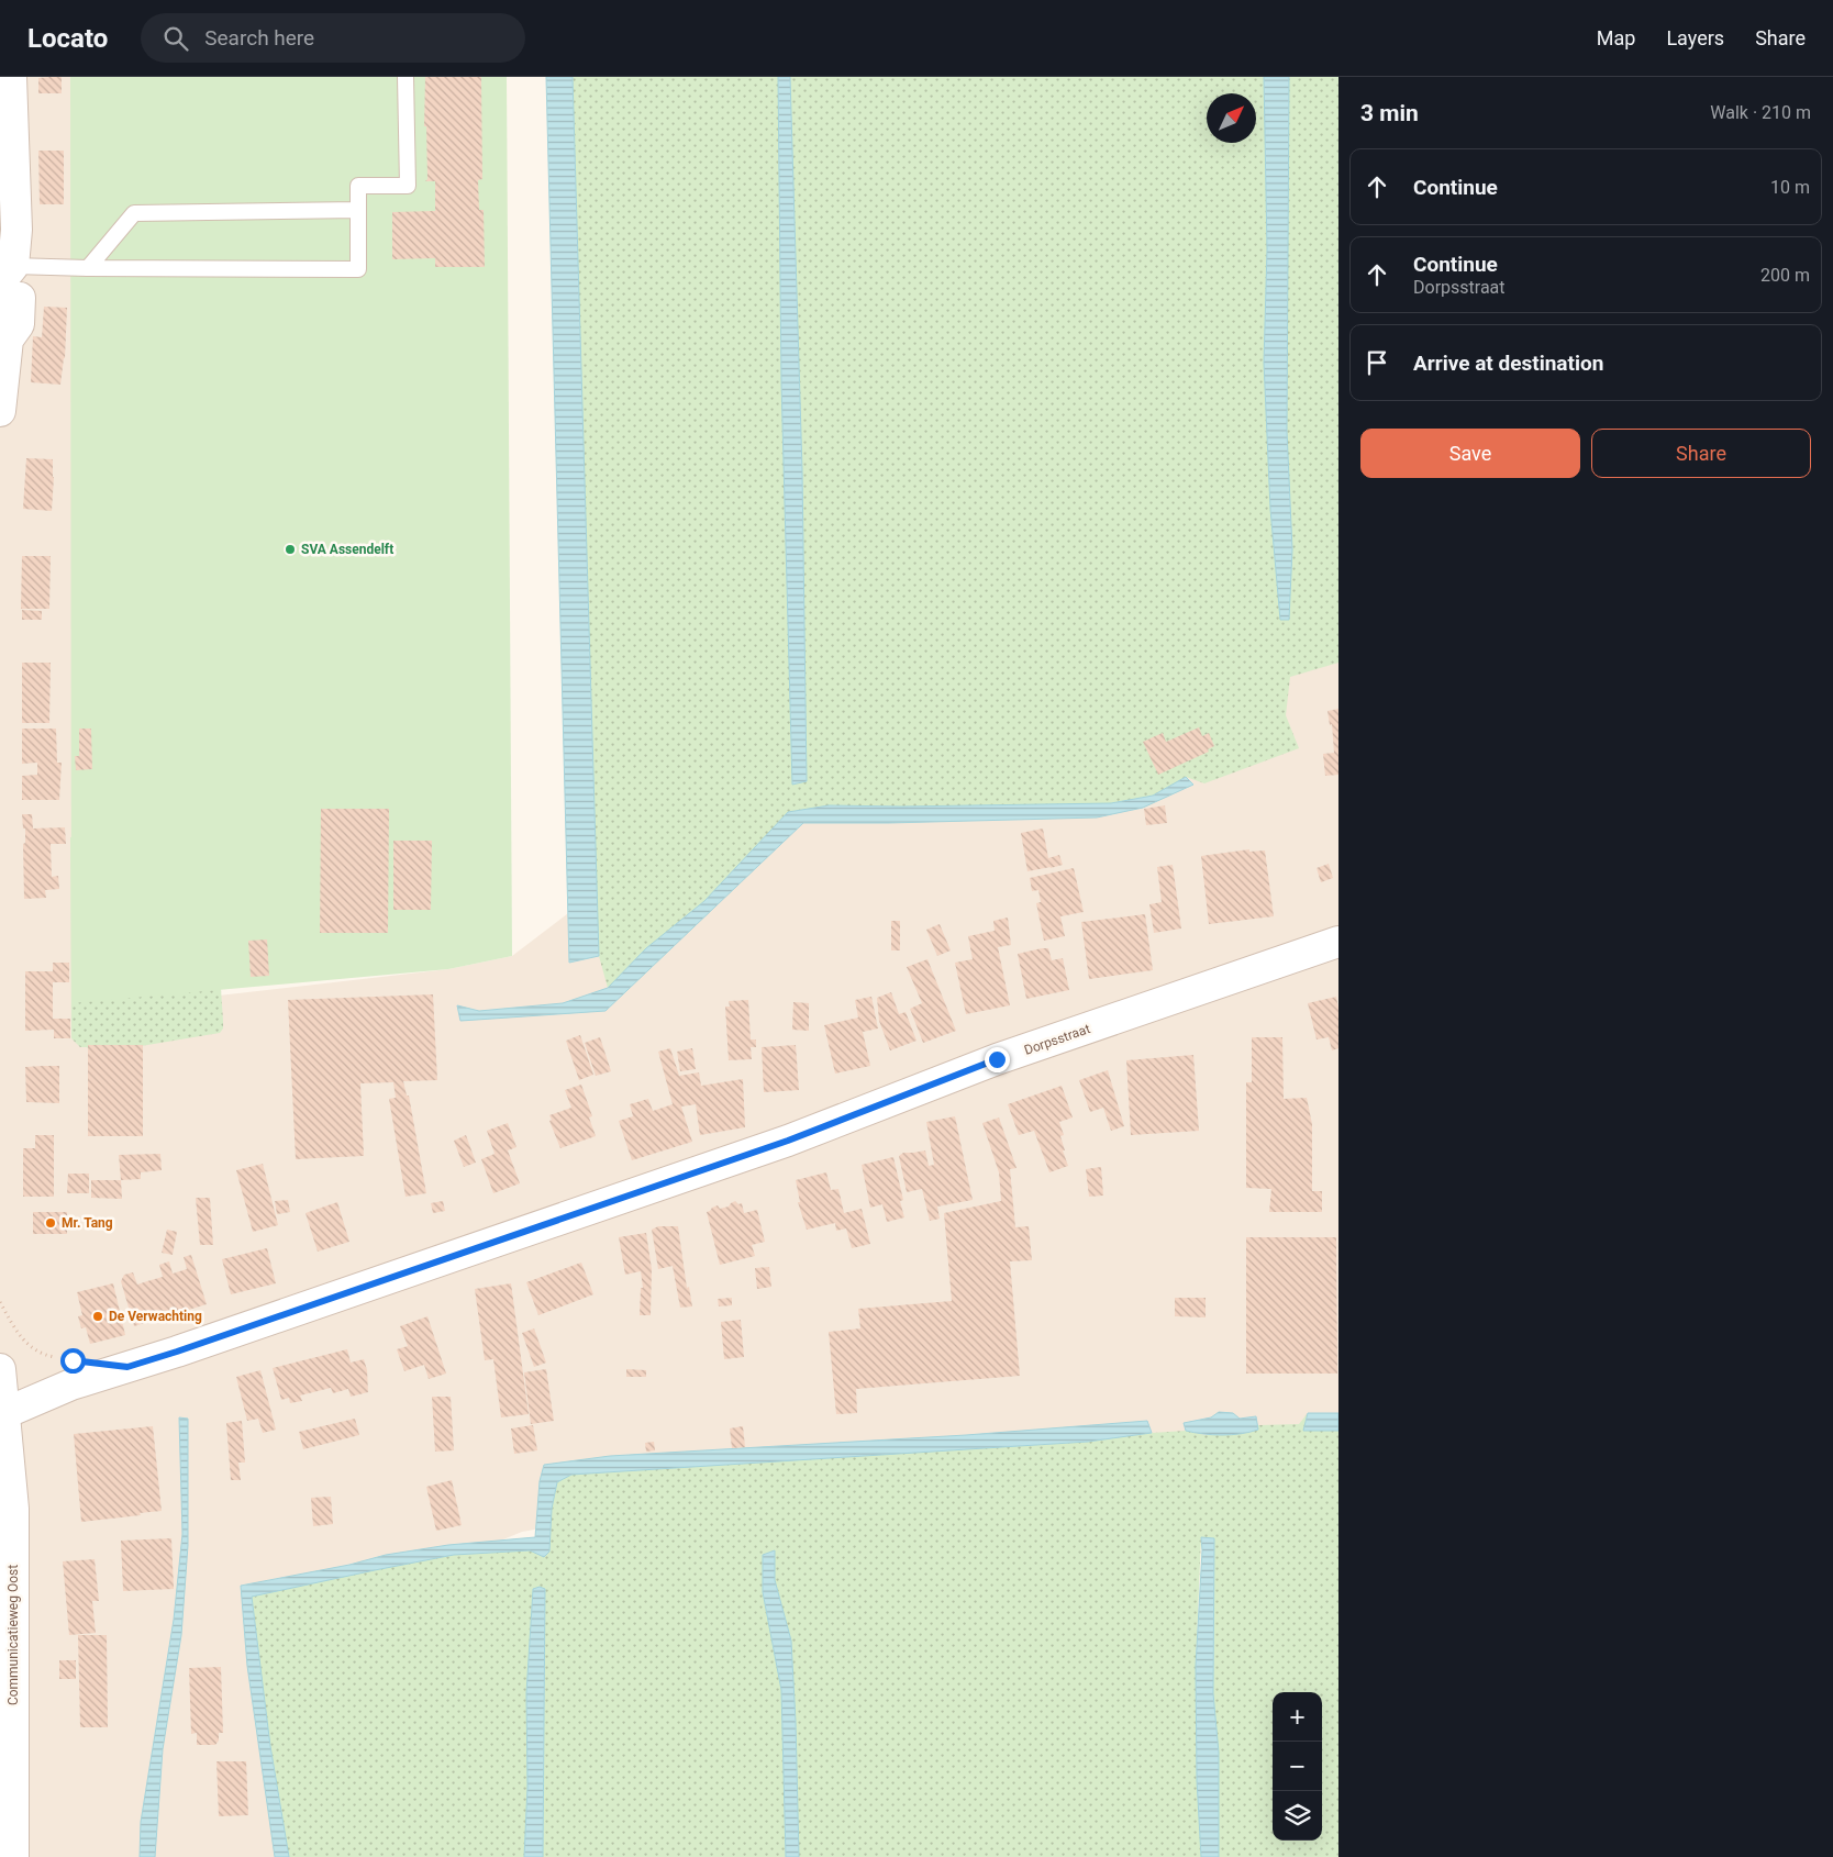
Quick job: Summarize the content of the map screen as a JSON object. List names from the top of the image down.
{
  "streets": {
    "street": ["Dorpsstraat", "Communicatieweg Oost"]
  },
  "crossings": [
    ["Dorpsstraat", "Communicatieweg Oost"]
  ],
  "places": ["SVA Assendelft", "Mr. Tang", "De Verwachting"],
  "north": "top right",
  "page": {
    "header": "Locato",
    "search": "Search here",
    "nav": ["Map", "Layers", "Share"],
    "heading": ["3 min", "Walk · 210 m"],
    "list": [
      ["Continue", "10 m"],
      ["Continue", "Dorpsstraat", "200 m"],
      "Arrive at destination"
    ],
    "buttons": ["Save", "Share"],
    "map_buttons": ["+", "−"]
  }
}
